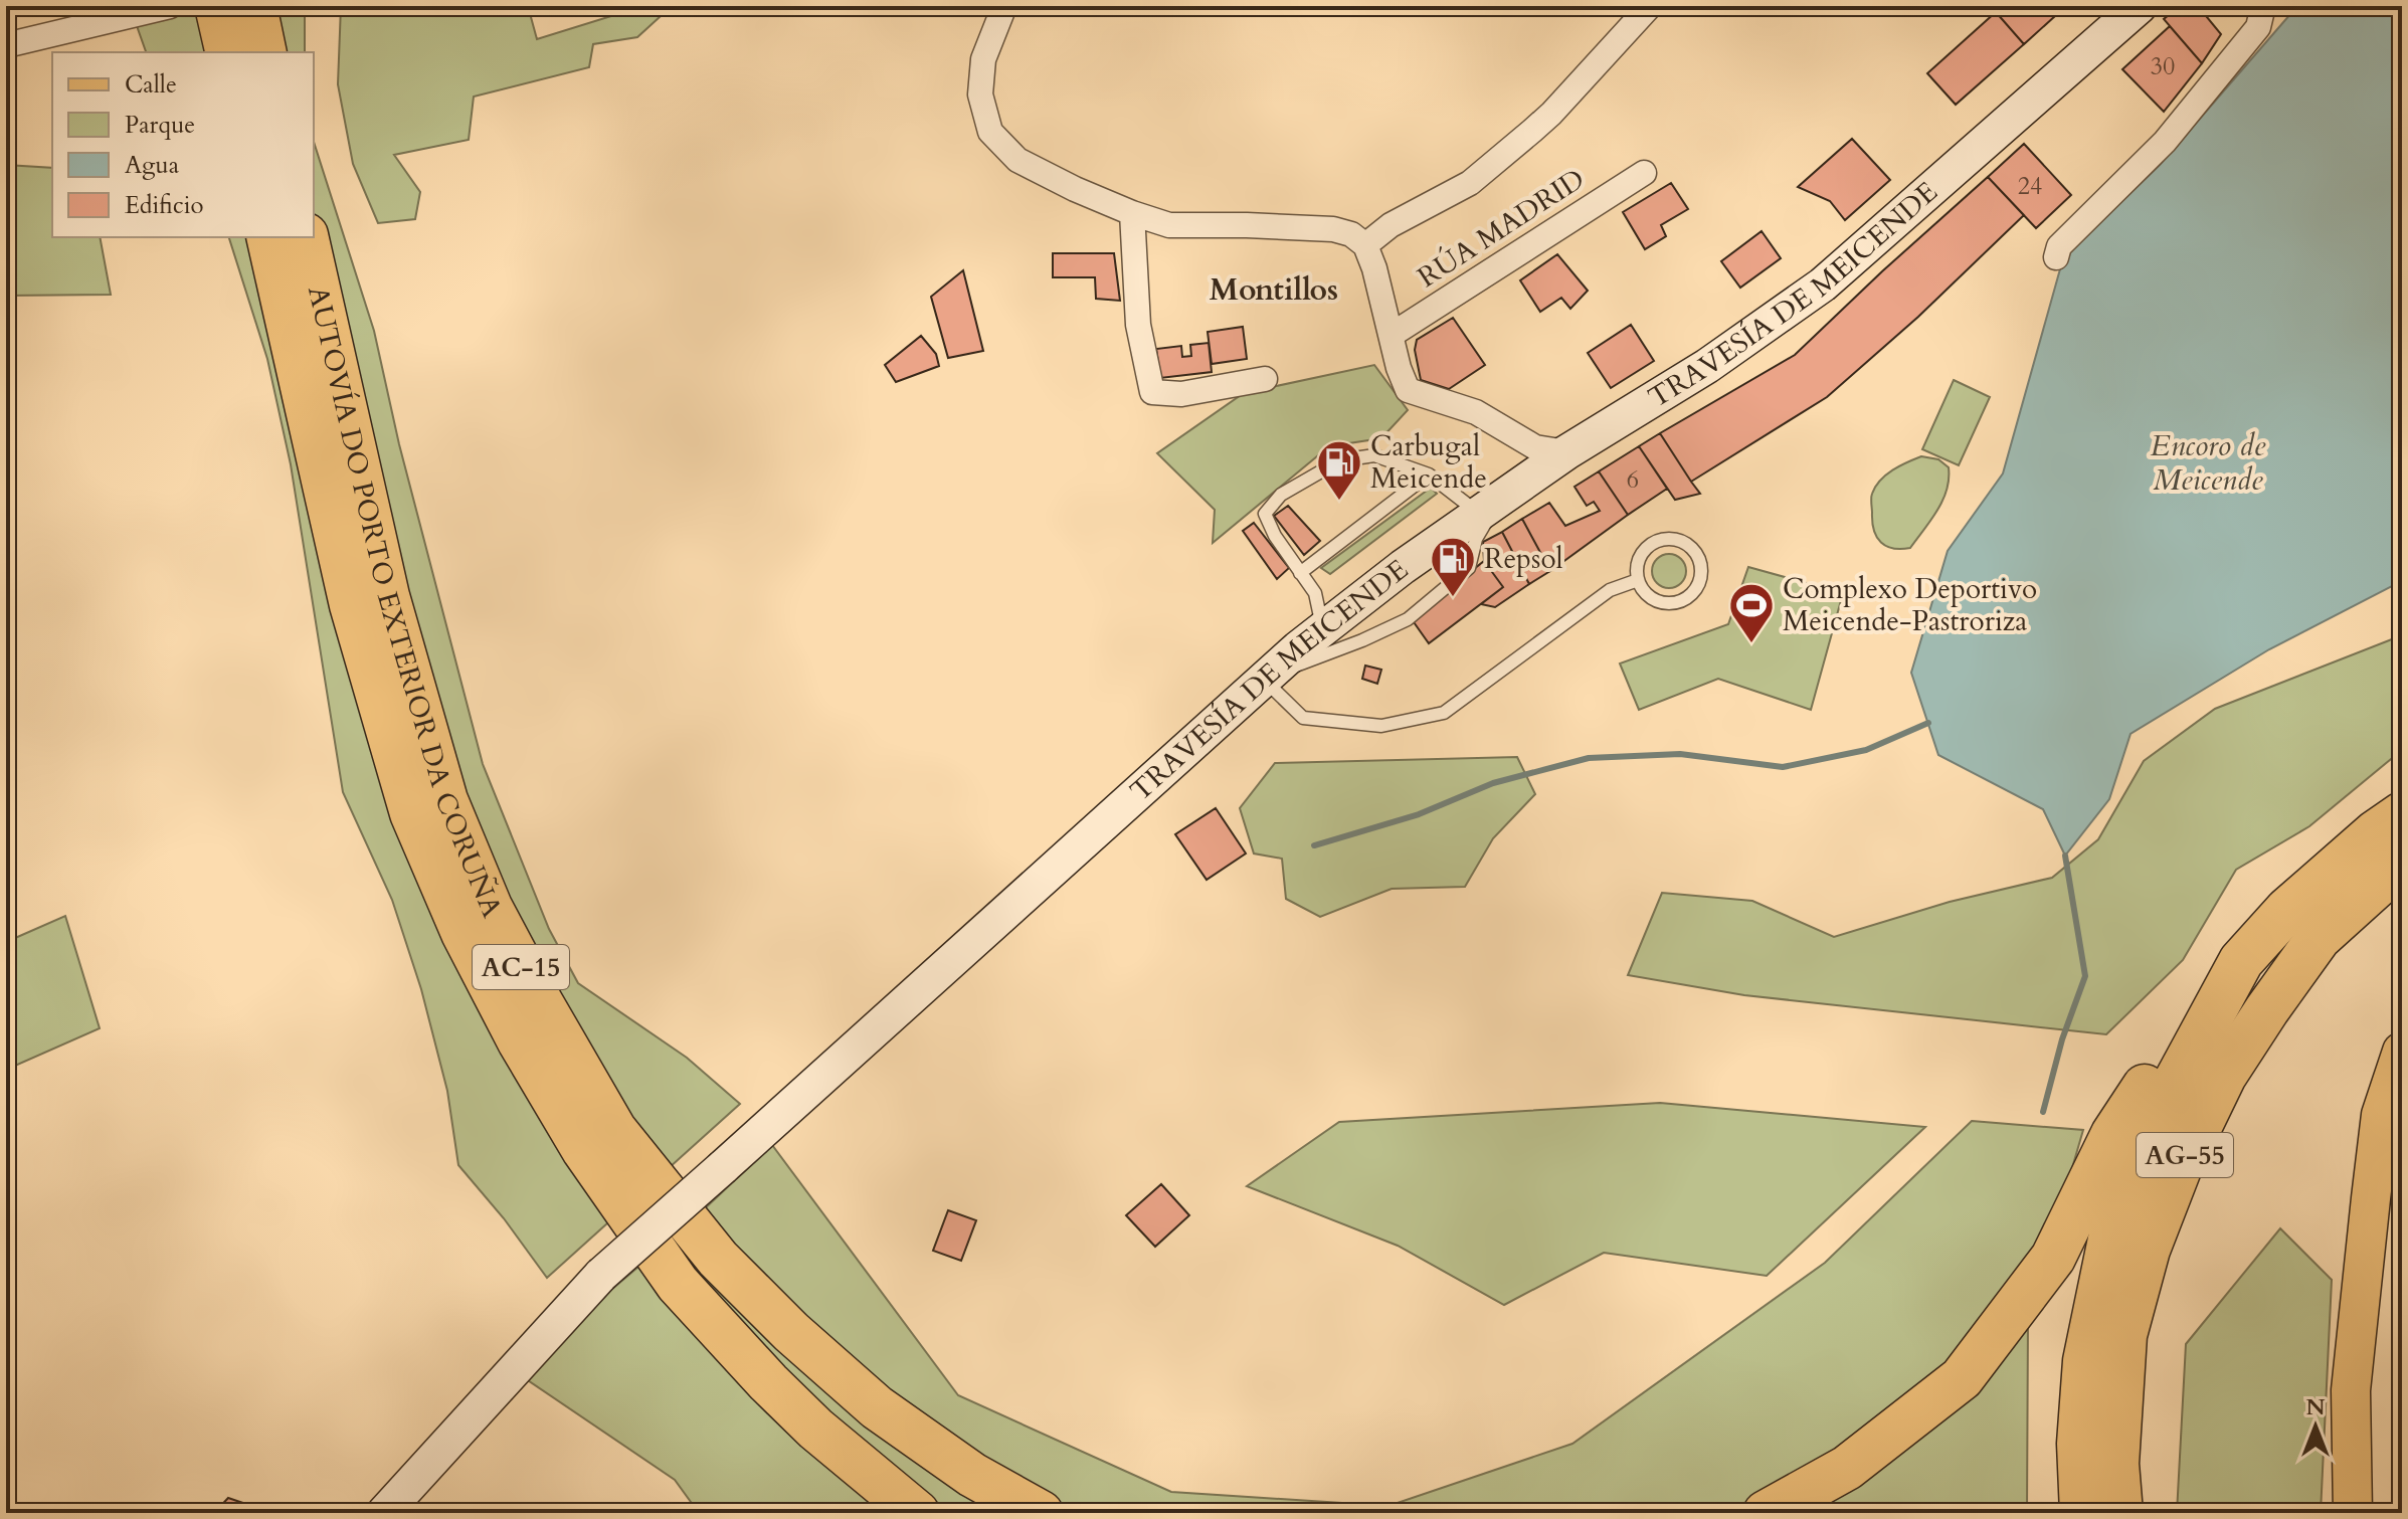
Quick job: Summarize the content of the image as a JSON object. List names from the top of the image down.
{
  "streets": {
    "highway": ["AUTOVÍA DO PORTO EXTERIOR DA CORUÑA", "AC-15", "AG-55"],
    "main road": ["TRAVESÍA DE MEICENDE"],
    "street": ["RÚA MADRID"]
  },
  "districts": ["Montillos"],
  "water": ["Encoro de Meicende"],
  "places": {
    "fuel station": ["Carbugal Meicende", "Repsol"],
    "sports": ["Complexo Deportivo Meicende-Pastroriza"]
  },
  "house_numbers": ["30", "24", "6"],
  "legend": [
    "Calle",
    "Parque",
    "Agua",
    "Edificio"
  ],
  "north": "top"
}
